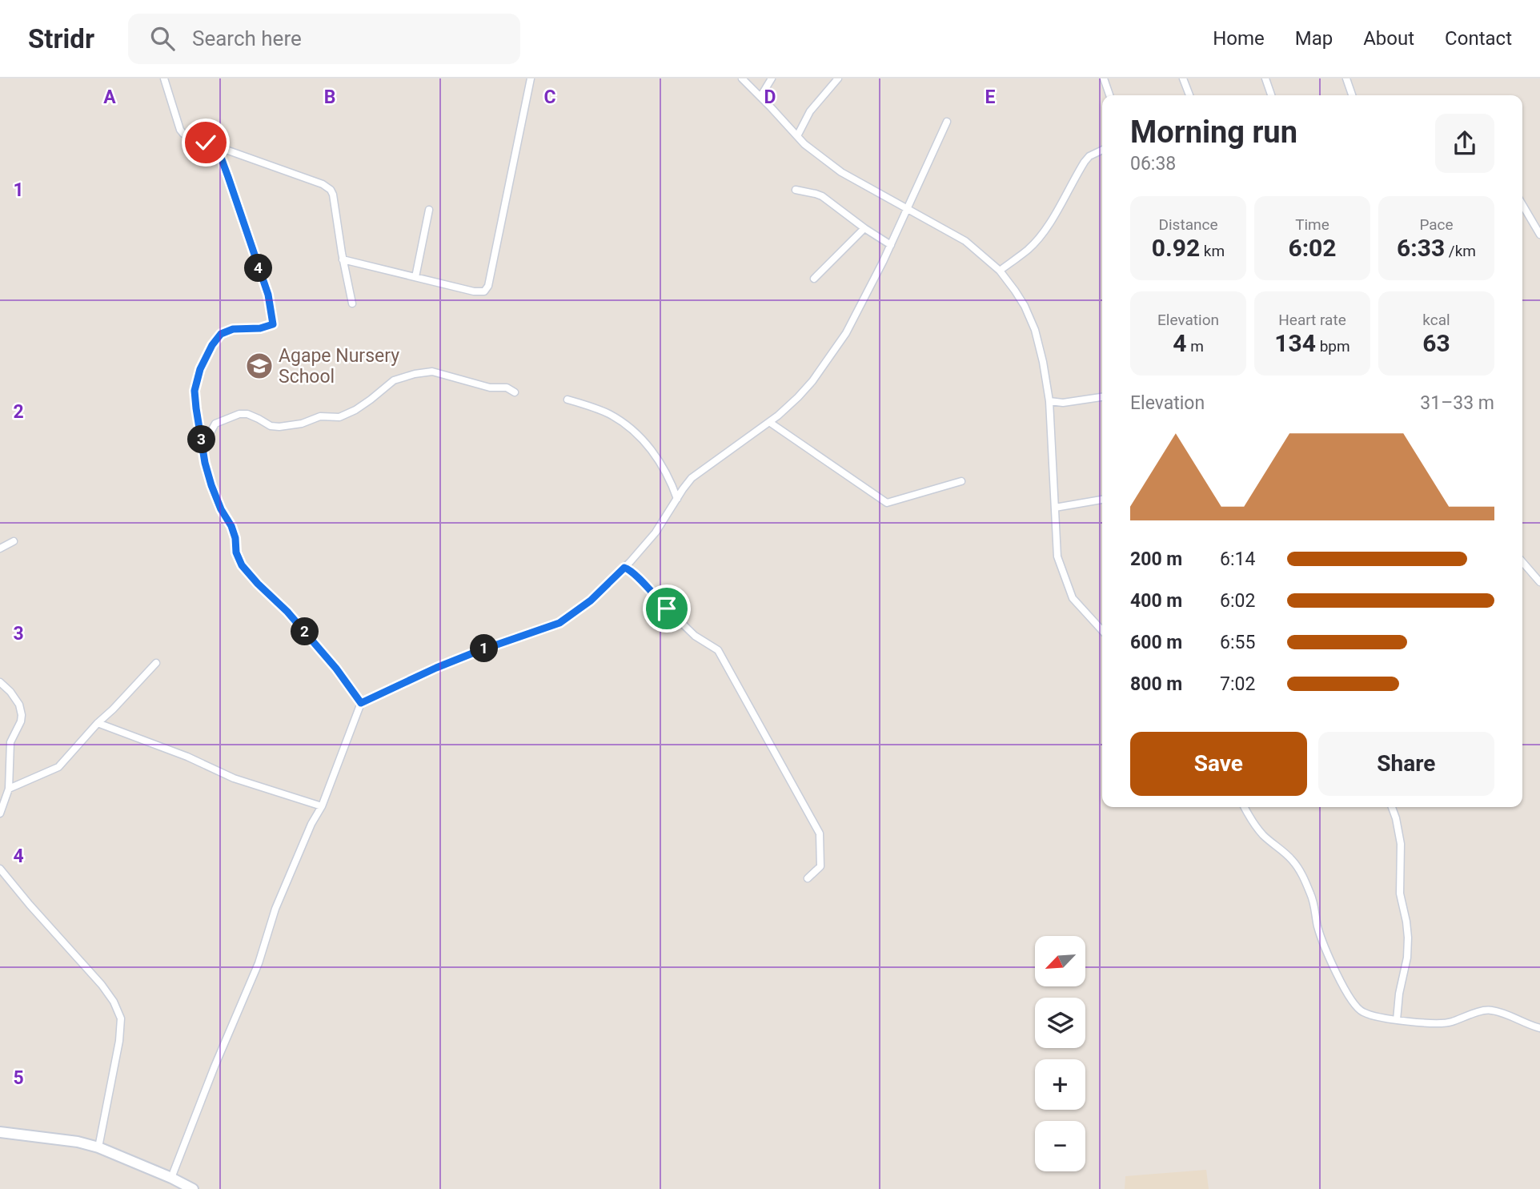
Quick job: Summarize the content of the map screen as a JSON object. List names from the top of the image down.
{
  "places": {
    "school or university": ["Agape Nursery School"]
  },
  "north": "bottom left",
  "page": {
    "header": "Stridr",
    "search": "Search here",
    "nav": [
      "Home",
      "Map",
      "About",
      "Contact"
    ],
    "heading": ["Morning run", "06:38"],
    "stats": [
      ["Distance", "0.92 km"],
      ["Time", "6:02"],
      ["Pace", "6:33 /km"],
      ["Elevation", "4 m"],
      ["Heart rate", "134 bpm"],
      ["kcal", "63"]
    ],
    "pins": [
      "4",
      "3",
      "2",
      "1"
    ],
    "chart": ["Elevation", "31–33 m"],
    "list": [
      {
        "name": "200 m",
        "note": "6:14"
      },
      {
        "name": "400 m",
        "note": "6:02"
      },
      {
        "name": "600 m",
        "note": "6:55"
      },
      {
        "name": "800 m",
        "note": "7:02"
      }
    ],
    "buttons": ["Save", "Share"],
    "map_buttons": ["+", "−"]
  },
  "grid": {
    "columns": [
      "A",
      "B",
      "C",
      "D",
      "E"
    ],
    "rows": [
      "1",
      "2",
      "3",
      "4",
      "5"
    ]
  }
}
